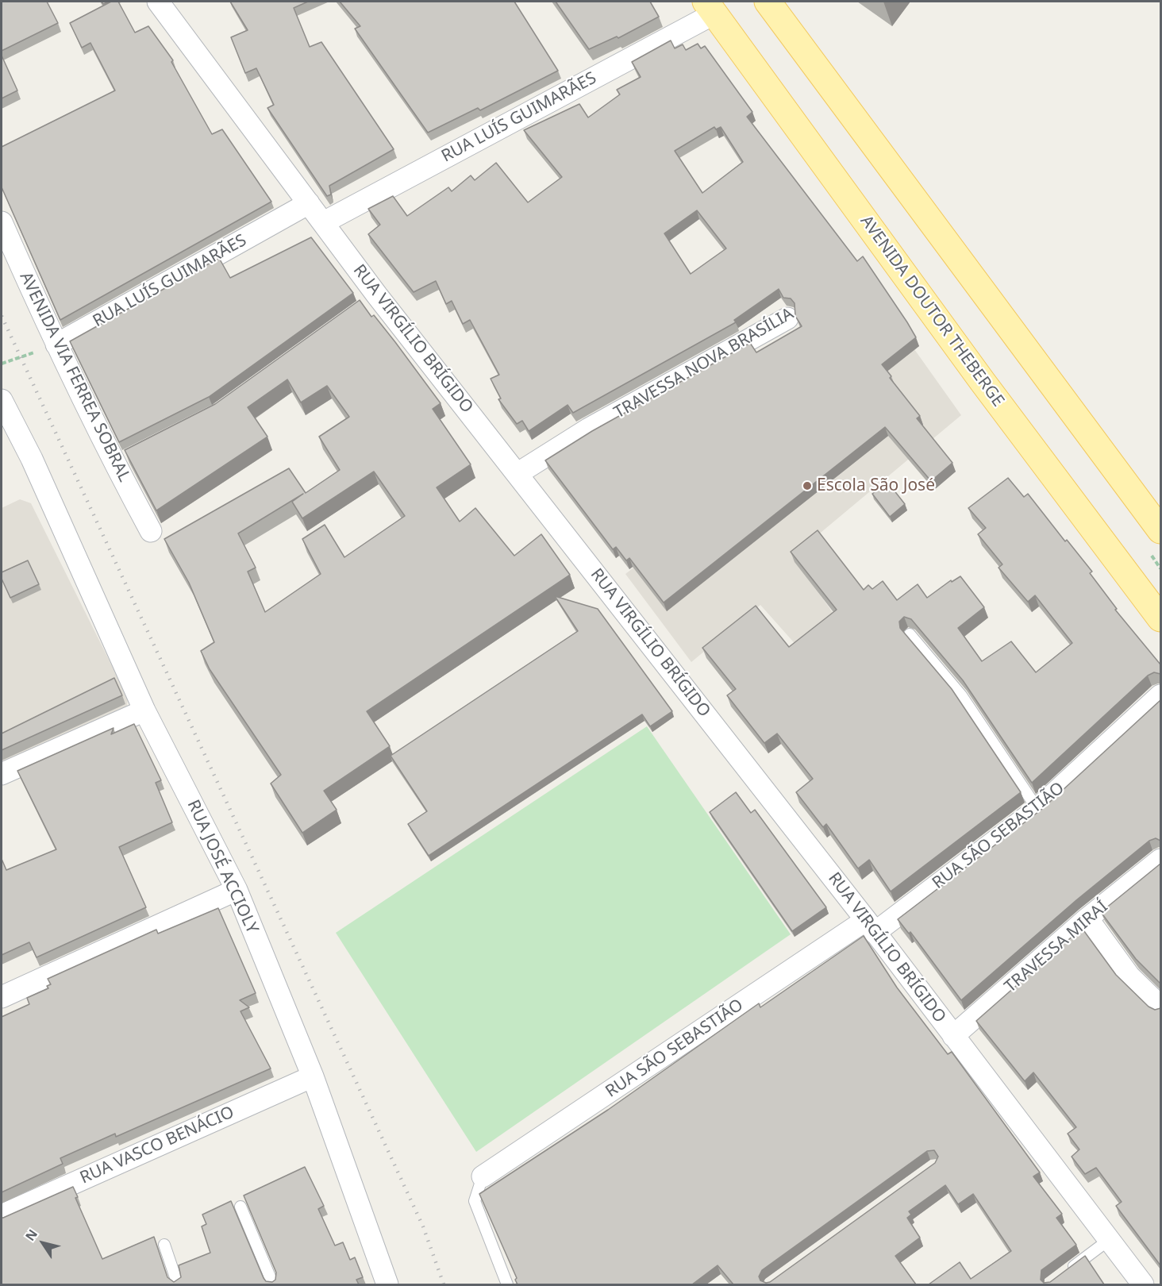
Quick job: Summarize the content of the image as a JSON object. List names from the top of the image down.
{
  "streets": {
    "main road": ["AVENIDA DOUTOR THEBERGE"],
    "street": [
      "RUA LUÍS GUIMARÃES",
      "RUA VIRGÍLIO BRÍGIDO",
      "TRAVESSA NOVA BRASÍLIA",
      "AVENIDA VIA FERREA SOBRAL",
      "RUA SÃO SEBASTIÃO",
      "RUA JOSÉ ACCIOLY",
      "TRAVESSA MIRAÍ",
      "RUA VASCO BENÁCIO"
    ]
  },
  "crossings": [
    ["RUA LUÍS GUIMARÃES", "AVENIDA DOUTOR THEBERGE"],
    ["RUA LUÍS GUIMARÃES", "RUA VIRGÍLIO BRÍGIDO"],
    ["RUA LUÍS GUIMARÃES", "AVENIDA VIA FERREA SOBRAL"],
    ["RUA VIRGÍLIO BRÍGIDO", "TRAVESSA NOVA BRASÍLIA"],
    ["RUA VIRGÍLIO BRÍGIDO", "RUA SÃO SEBASTIÃO"],
    ["RUA VIRGÍLIO BRÍGIDO", "TRAVESSA MIRAÍ"],
    ["RUA JOSÉ ACCIOLY", "RUA VASCO BENÁCIO"]
  ],
  "places": ["Escola São José"],
  "north": "top left"
}
